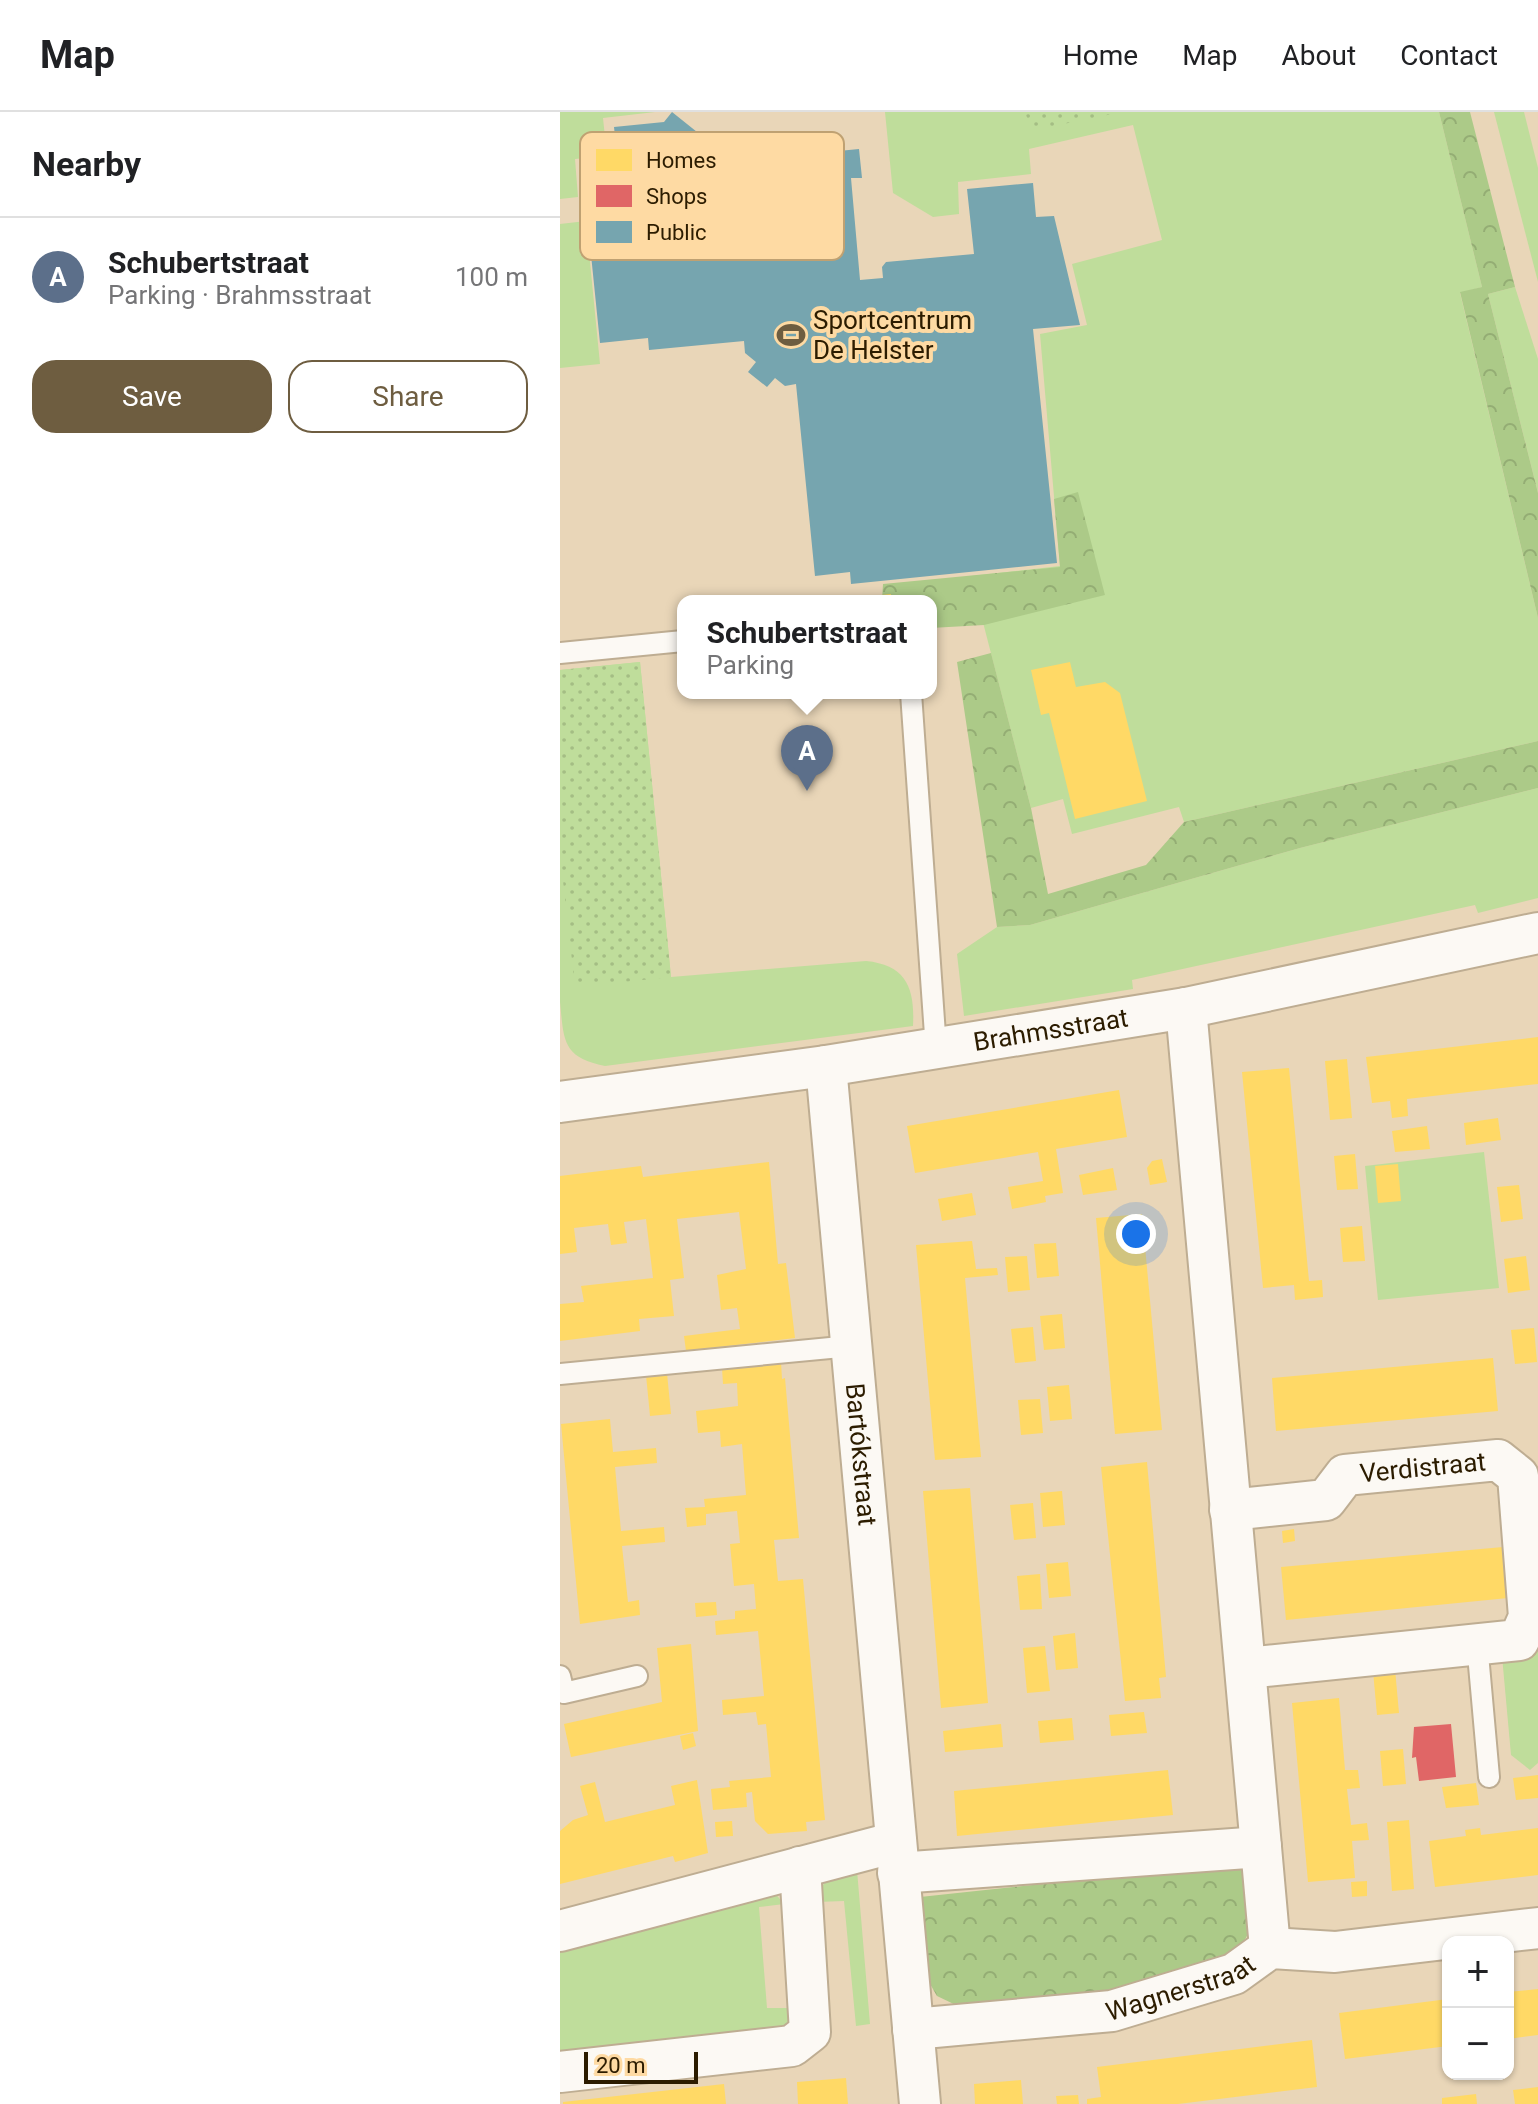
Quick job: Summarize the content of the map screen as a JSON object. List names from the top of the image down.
{
  "streets": {
    "street": [
      "Brahmsstraat",
      "Bartókstraat",
      "Verdistraat",
      "Wagnerstraat"
    ]
  },
  "crossings": [
    ["Brahmsstraat", "Bartókstraat"],
    ["Bartókstraat", "Wagnerstraat"]
  ],
  "places": {
    "sports": ["Sportcentrum De Helster"]
  },
  "legend": ["Homes", "Shops", "Public"],
  "scale_bar": "20 m",
  "page": {
    "header": "Map",
    "nav": [
      "Home",
      "Map",
      "About",
      "Contact"
    ],
    "heading": "Nearby",
    "list": [
      {
        "mark": "A",
        "name": "Schubertstraat",
        "note": "Parking · Brahmsstraat",
        "value": "100 m"
      }
    ],
    "buttons": ["Save", "Share"],
    "popup": ["Schubertstraat", "Parking"],
    "pins": "A",
    "map_buttons": ["+", "−"],
    "scale": "20 m"
  }
}
